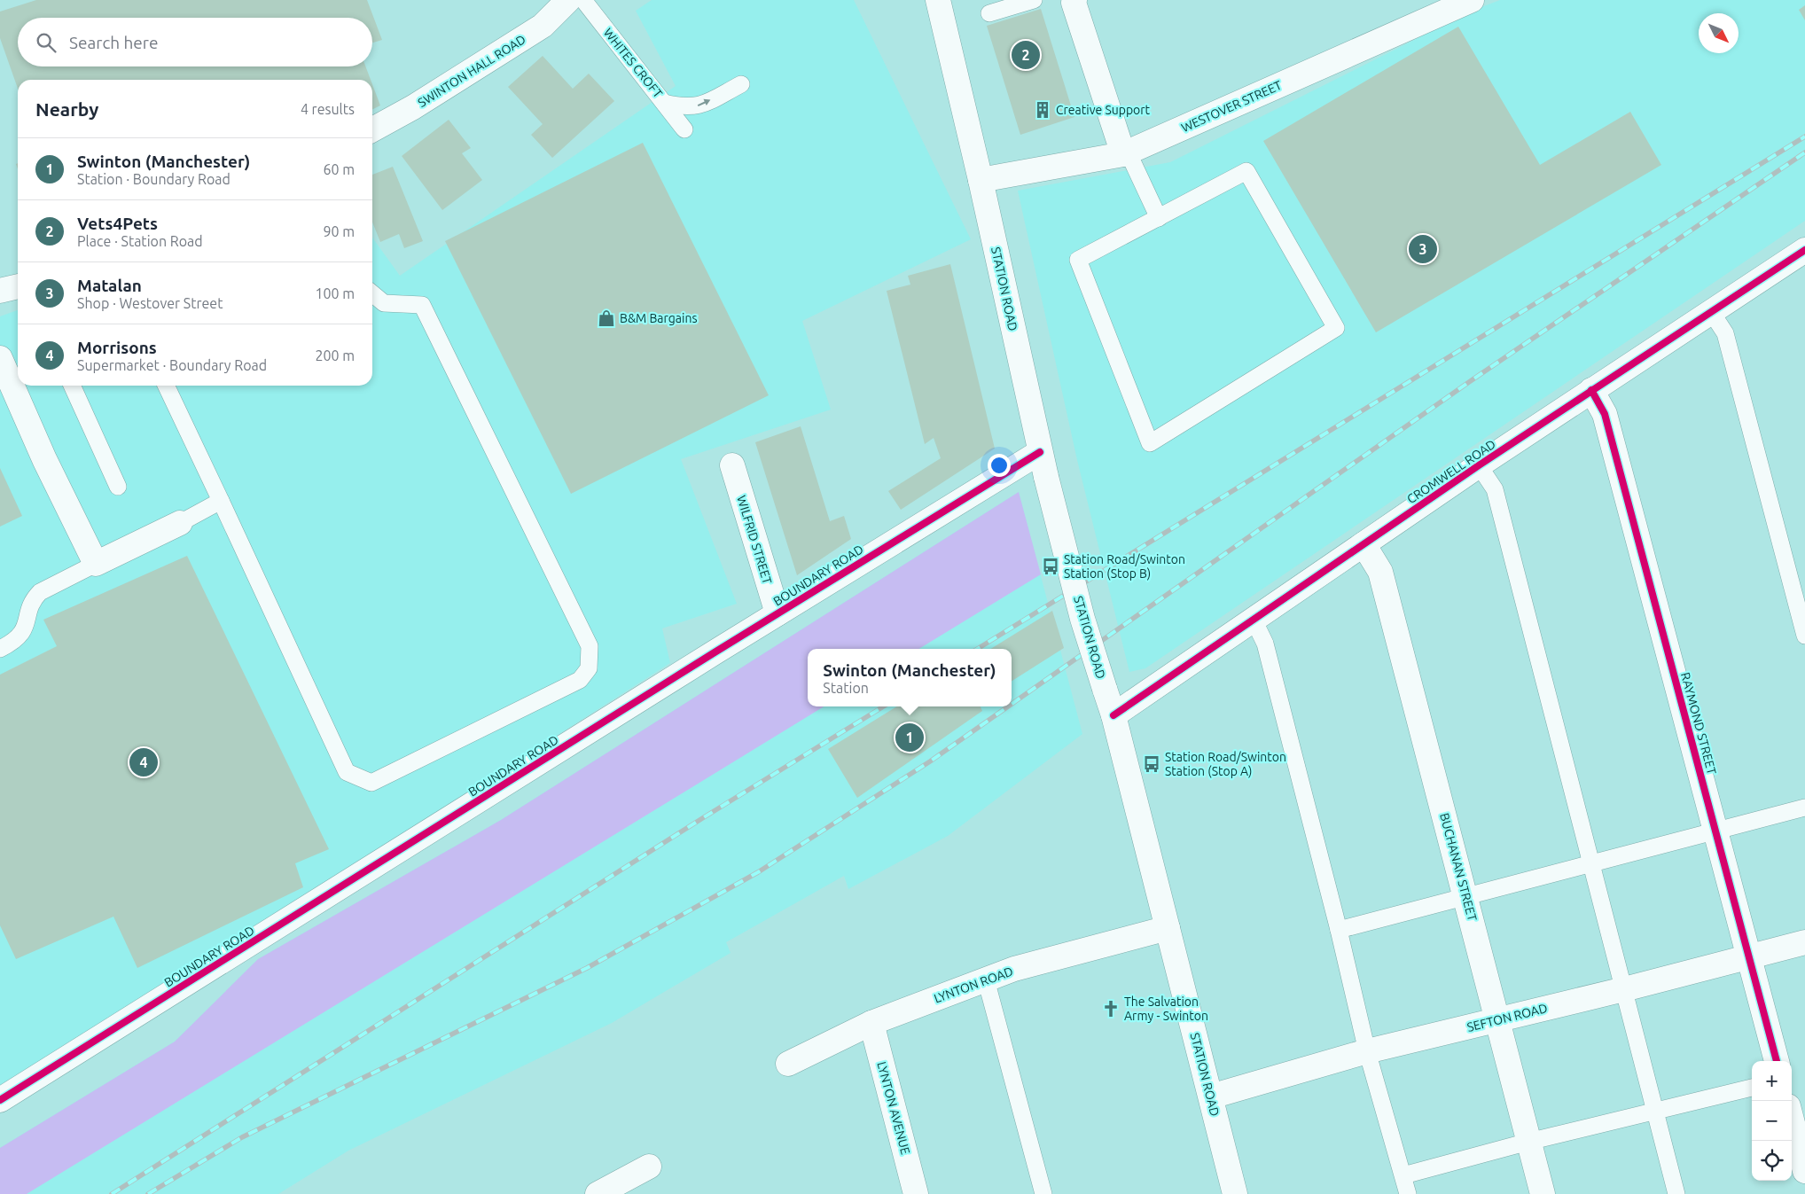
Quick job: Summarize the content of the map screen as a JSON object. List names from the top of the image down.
{
  "streets": {
    "street": [
      "SWINTON HALL ROAD",
      "WESTOVER STREET",
      "STATION ROAD",
      "CROMWELL ROAD",
      "WILFRID STREET",
      "BOUNDARY ROAD",
      "RAYMOND STREET",
      "BUCHANAN STREET",
      "LYNTON ROAD",
      "SEFTON ROAD",
      "LYNTON AVENUE"
    ],
    "lane": ["WHITES CROFT"]
  },
  "crossings": [
    ["WESTOVER STREET", "STATION ROAD"],
    ["STATION ROAD", "CROMWELL ROAD"],
    ["STATION ROAD", "BOUNDARY ROAD"],
    ["STATION ROAD", "LYNTON ROAD"],
    ["STATION ROAD", "SEFTON ROAD"],
    ["CROMWELL ROAD", "RAYMOND STREET"],
    ["CROMWELL ROAD", "BUCHANAN STREET"],
    ["WILFRID STREET", "BOUNDARY ROAD"],
    ["RAYMOND STREET", "SEFTON ROAD"],
    ["BUCHANAN STREET", "SEFTON ROAD"],
    ["LYNTON ROAD", "LYNTON AVENUE"]
  ],
  "one_way": ["WHITES CROFT"],
  "places": {
    "building": ["Creative Support"],
    "shop": ["B&M Bargains"],
    "bus stop": ["Station Road/Swinton Station (Stop B)", "Station Road/Swinton Station (Stop A)"],
    "church": ["The Salvation Army - Swinton"]
  },
  "north": "bottom right",
  "page": {
    "search": "Search here",
    "pins": [
      "2",
      "3",
      "1",
      "4"
    ],
    "heading": ["Nearby", "4 results"],
    "list": [
      {
        "mark": "1",
        "name": "Swinton (Manchester)",
        "note": "Station · Boundary Road",
        "value": "60 m"
      },
      {
        "mark": "2",
        "name": "Vets4Pets",
        "note": "Place · Station Road",
        "value": "90 m"
      },
      {
        "mark": "3",
        "name": "Matalan",
        "note": "Shop · Westover Street",
        "value": "100 m"
      },
      {
        "mark": "4",
        "name": "Morrisons",
        "note": "Supermarket · Boundary Road",
        "value": "200 m"
      }
    ],
    "popup": ["Swinton (Manchester)", "Station"],
    "map_buttons": ["+", "−"]
  }
}
